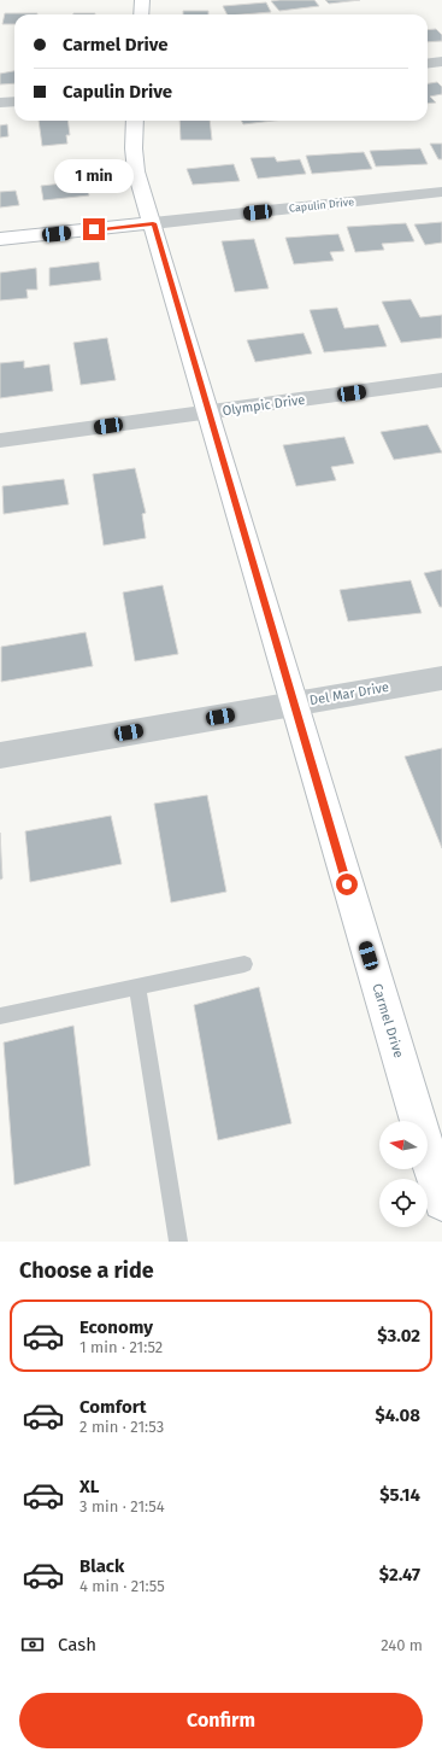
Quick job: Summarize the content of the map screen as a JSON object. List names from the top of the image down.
{
  "streets": {
    "street": [
      "Capulin Drive",
      "Olympic Drive",
      "Del Mar Drive",
      "Carmel Drive"
    ]
  },
  "crossings": [
    ["Capulin Drive", "Carmel Drive"],
    ["Olympic Drive", "Carmel Drive"],
    ["Del Mar Drive", "Carmel Drive"]
  ],
  "north": "left",
  "page": {
    "banner": ["Carmel Drive", "Capulin Drive"],
    "bubble": "1 min",
    "heading": "Choose a ride",
    "list": [
      {
        "name": "Economy",
        "note": "1 min · 21:52",
        "value": "$3.02"
      },
      {
        "name": "Comfort",
        "note": "2 min · 21:53",
        "value": "$4.08"
      },
      {
        "name": "XL",
        "note": "3 min · 21:54",
        "value": "$5.14"
      },
      {
        "name": "Black",
        "note": "4 min · 21:55",
        "value": "$2.47"
      }
    ],
    "pay": ["Cash", "240 m"],
    "buttons": "Confirm"
  }
}
